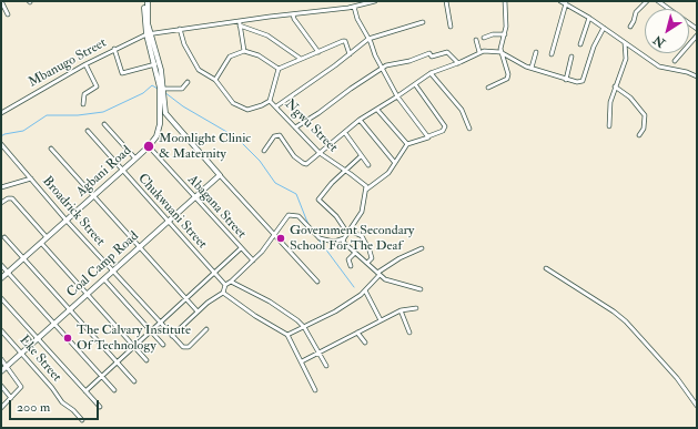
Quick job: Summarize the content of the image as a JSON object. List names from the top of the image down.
{
  "streets": {
    "main road": ["Agbani Road", "Coal Camp Road"],
    "street": [
      "Mbanugo Street",
      "Ngwu Street",
      "Abagana Street",
      "Broadrick Street",
      "Chukwuani Street",
      "Eke Street"
    ]
  },
  "crossings": [
    ["Mbanugo Street", "Agbani Road"],
    ["Agbani Road", "Abagana Street"],
    ["Agbani Road", "Broadrick Street"],
    ["Agbani Road", "Chukwuani Street"],
    ["Abagana Street", "Coal Camp Road"],
    ["Broadrick Street", "Coal Camp Road"],
    ["Chukwuani Street", "Coal Camp Road"],
    ["Coal Camp Road", "Eke Street"]
  ],
  "places": ["Moonlight Clinic & Maternity", "Government Secondary School For The Deaf", "The Calvary Institute Of Technology"],
  "scale_bar": "200 m",
  "north": "bottom left"
}
